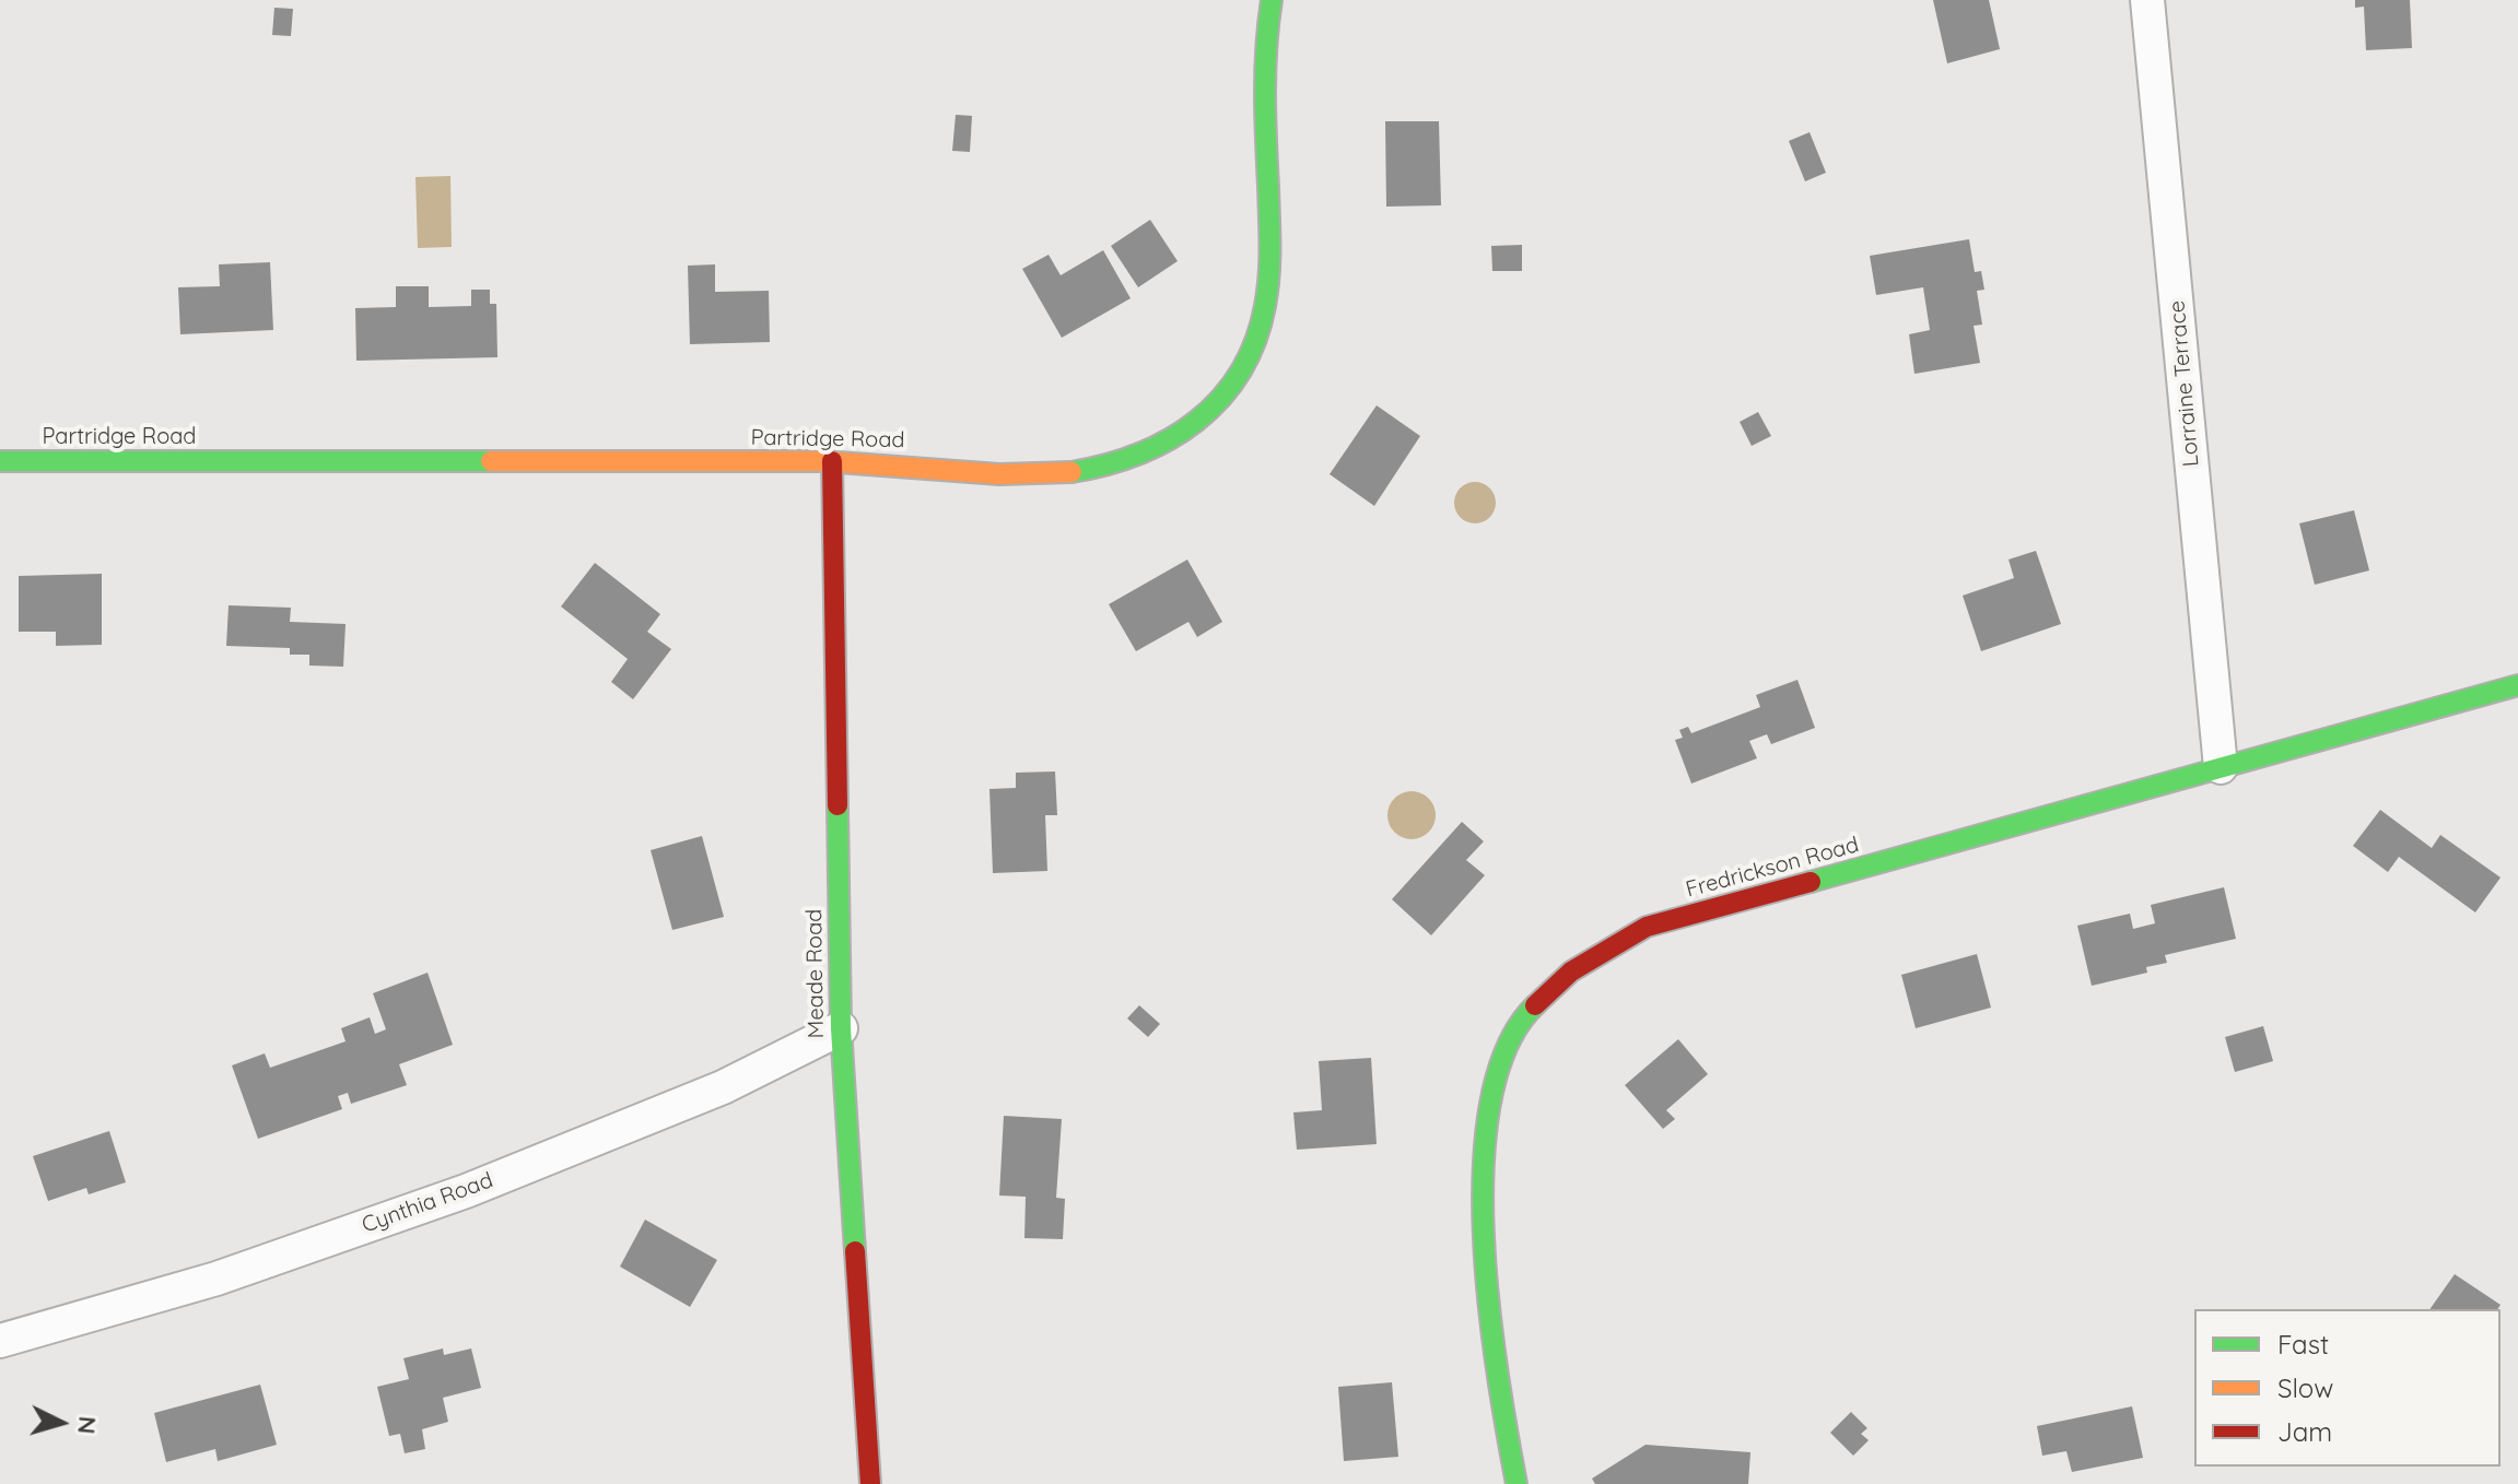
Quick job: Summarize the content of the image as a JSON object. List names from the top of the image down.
{
  "streets": {
    "street": [
      "Lorraine Terrace",
      "Partridge Road",
      "Fredrickson Road",
      "Meade Road",
      "Cynthia Road"
    ]
  },
  "crossings": [
    ["Lorraine Terrace", "Fredrickson Road"],
    ["Partridge Road", "Meade Road"],
    ["Meade Road", "Cynthia Road"]
  ],
  "legend": ["Fast", "Slow", "Jam"],
  "north": "right"
}
